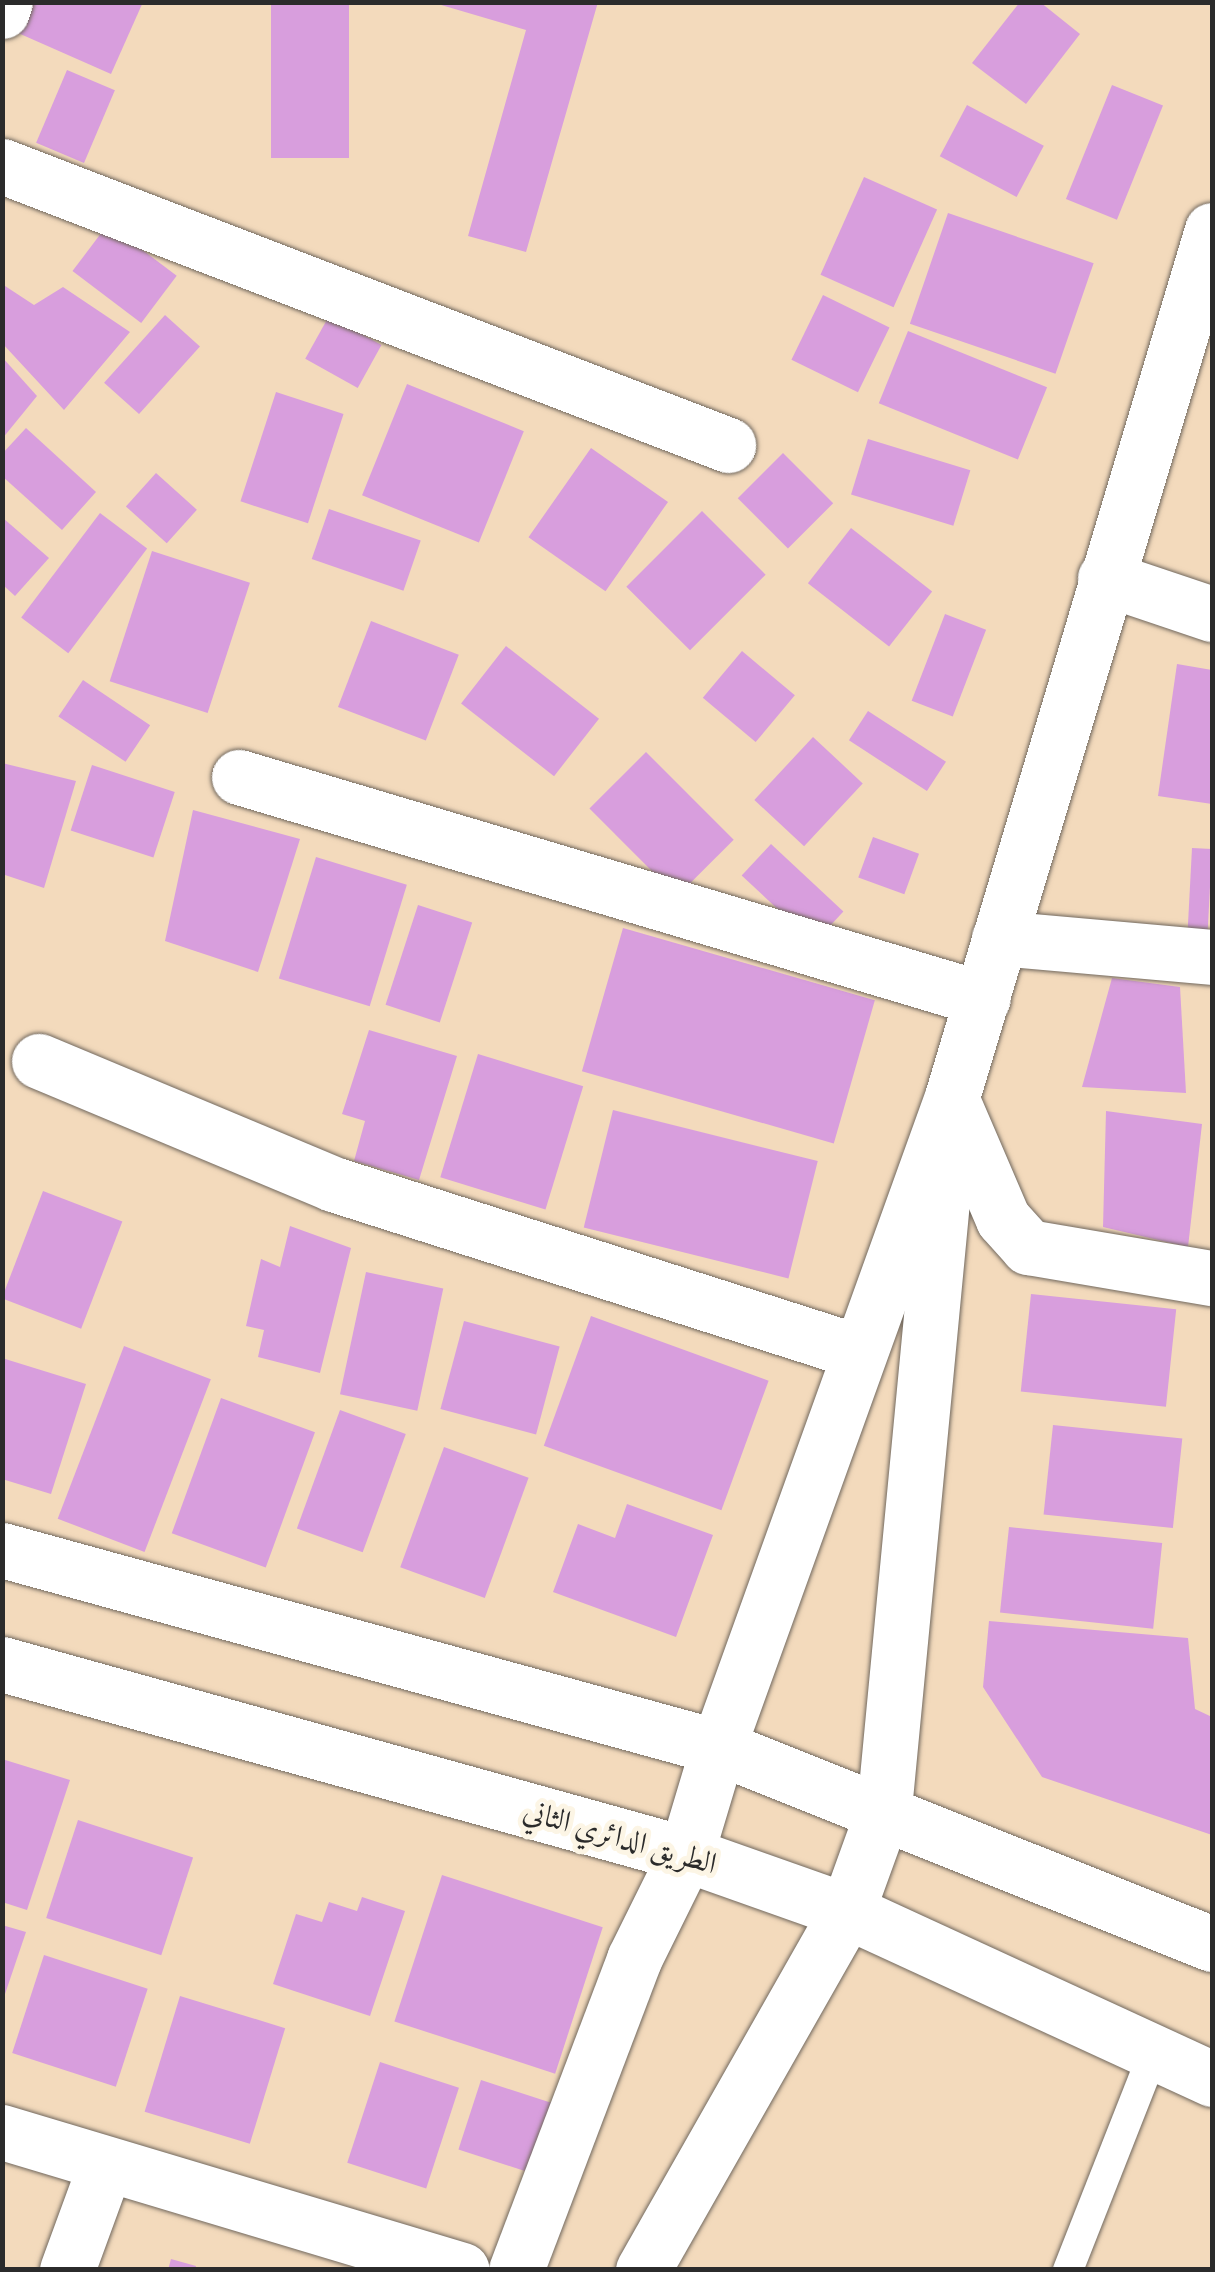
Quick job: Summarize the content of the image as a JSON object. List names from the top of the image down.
{
  "streets": {
    "street": ["الطريق الدائري الثاني"]
  }
}
